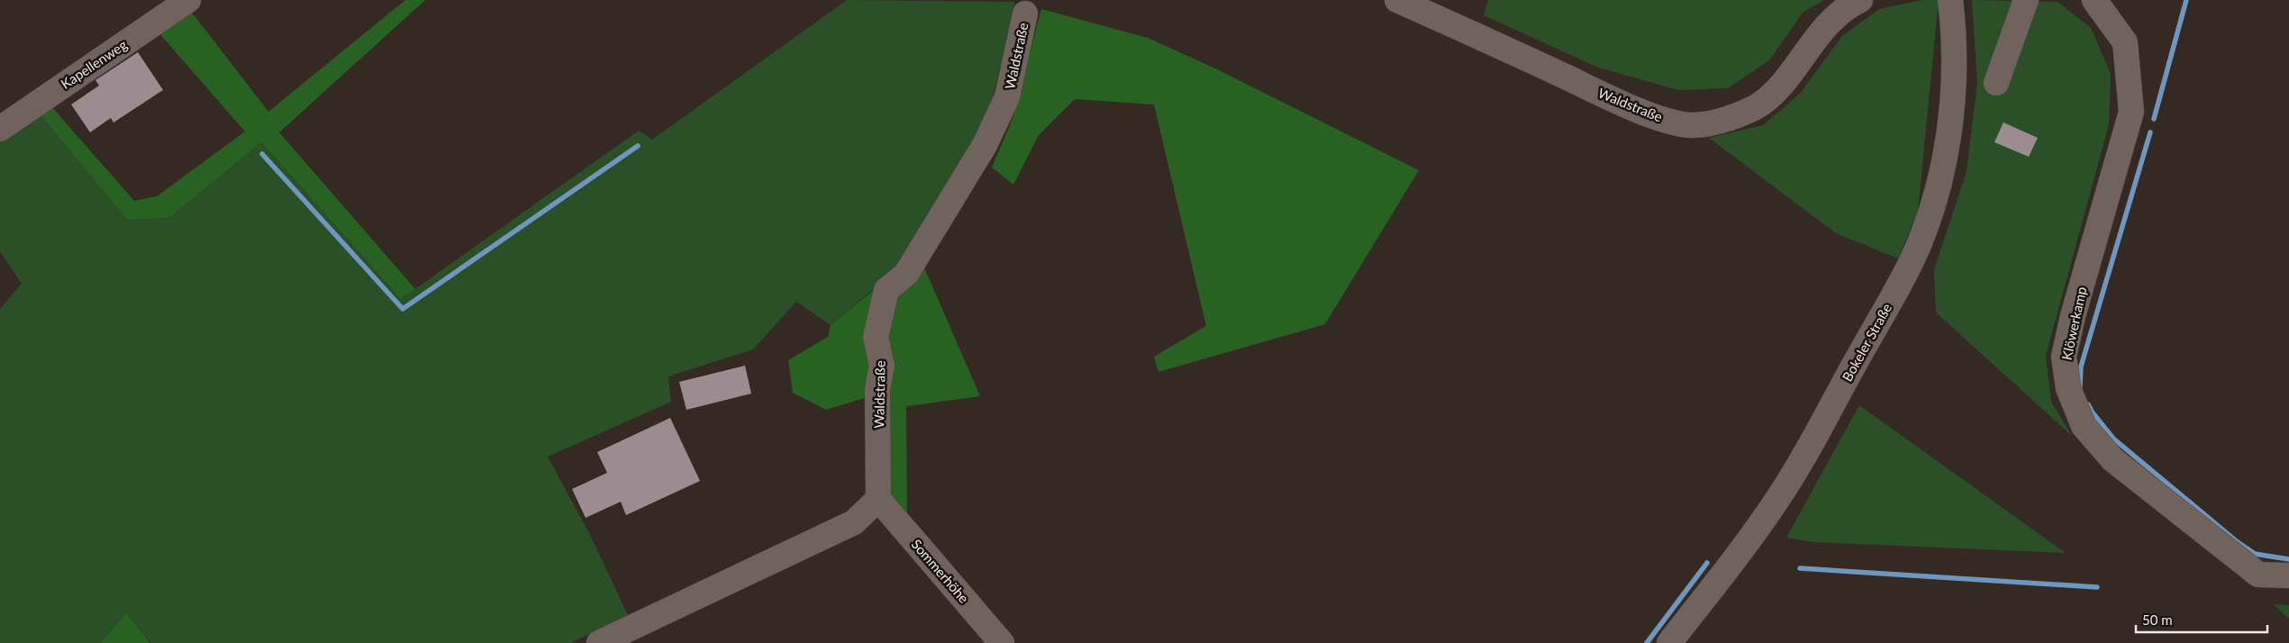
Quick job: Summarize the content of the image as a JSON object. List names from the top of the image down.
{
  "streets": {
    "street": [
      "Waldstraße",
      "Kapellenweg",
      "Klöwerkamp",
      "Bokeler Straße",
      "Sommerhöhe"
    ]
  },
  "crossings": [
    ["Waldstraße", "Sommerhöhe"]
  ],
  "scale_bar": "50 m"
}
